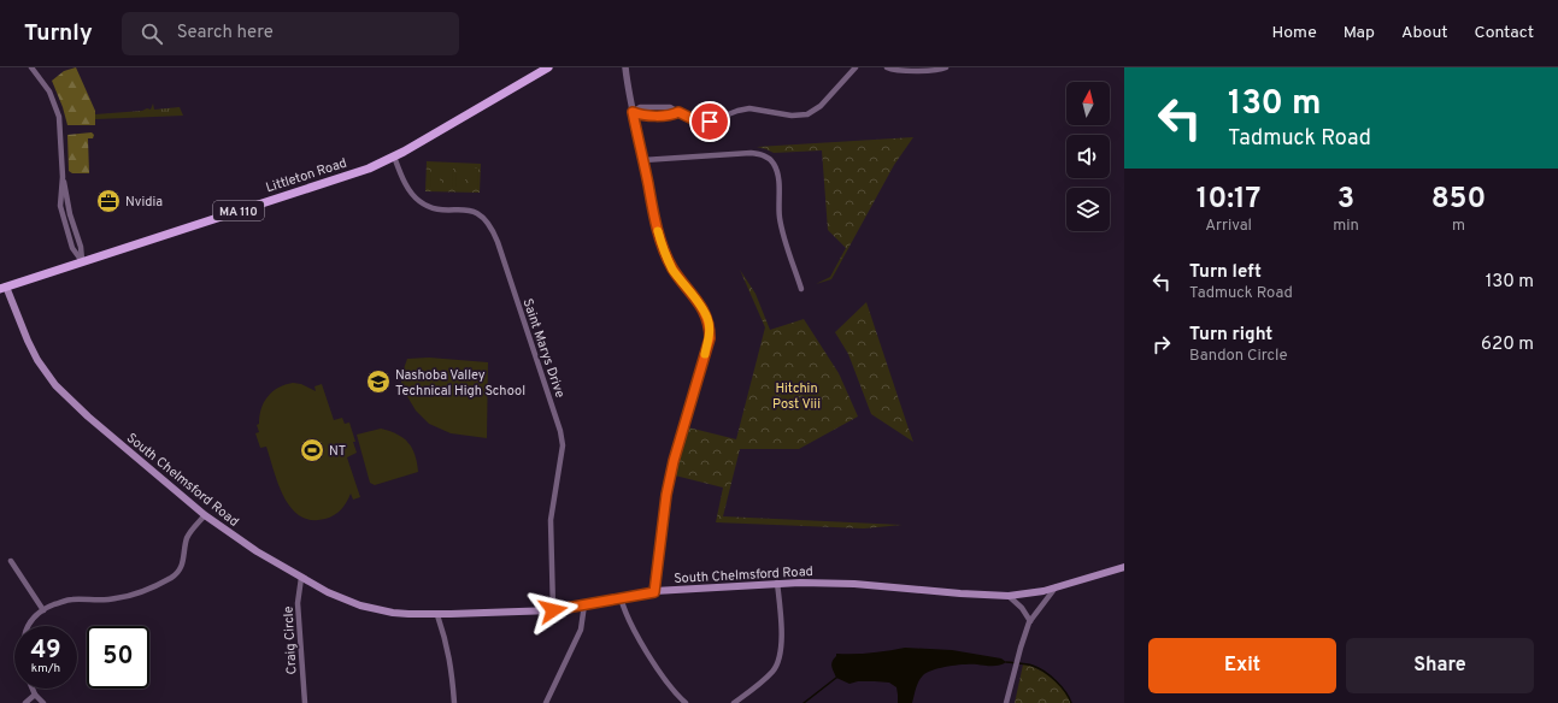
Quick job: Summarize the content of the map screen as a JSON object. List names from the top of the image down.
{
  "streets": {
    "main road": ["Littleton Road", "MA 110", "South Chelmsford Road"],
    "street": ["Saint Marys Drive", "Craig Circle"]
  },
  "crossings": [
    ["Littleton Road", "Saint Marys Drive"],
    ["Littleton Road", "South Chelmsford Road"],
    ["Saint Marys Drive", "South Chelmsford Road"],
    ["South Chelmsford Road", "Craig Circle"]
  ],
  "parks": ["Hitchin Post Viii"],
  "places": {
    "office": ["Nvidia"],
    "school or university": ["Nashoba Valley Technical High School"],
    "sports": ["NT"]
  },
  "north": "top",
  "page": {
    "header": "Turnly",
    "search": "Search here",
    "nav": [
      "Home",
      "Map",
      "About",
      "Contact"
    ],
    "turn": ["130 m", "Tadmuck Road"],
    "eta": [
      "10:17",
      "Arrival",
      "3",
      "min",
      "850",
      "m"
    ],
    "list": [
      {
        "name": "Turn left",
        "note": "Tadmuck Road",
        "value": "130 m"
      },
      {
        "name": "Turn right",
        "note": "Bandon Circle",
        "value": "620 m"
      }
    ],
    "speed": "49 km/h",
    "limit": "50",
    "buttons": ["Exit", "Share"]
  }
}
